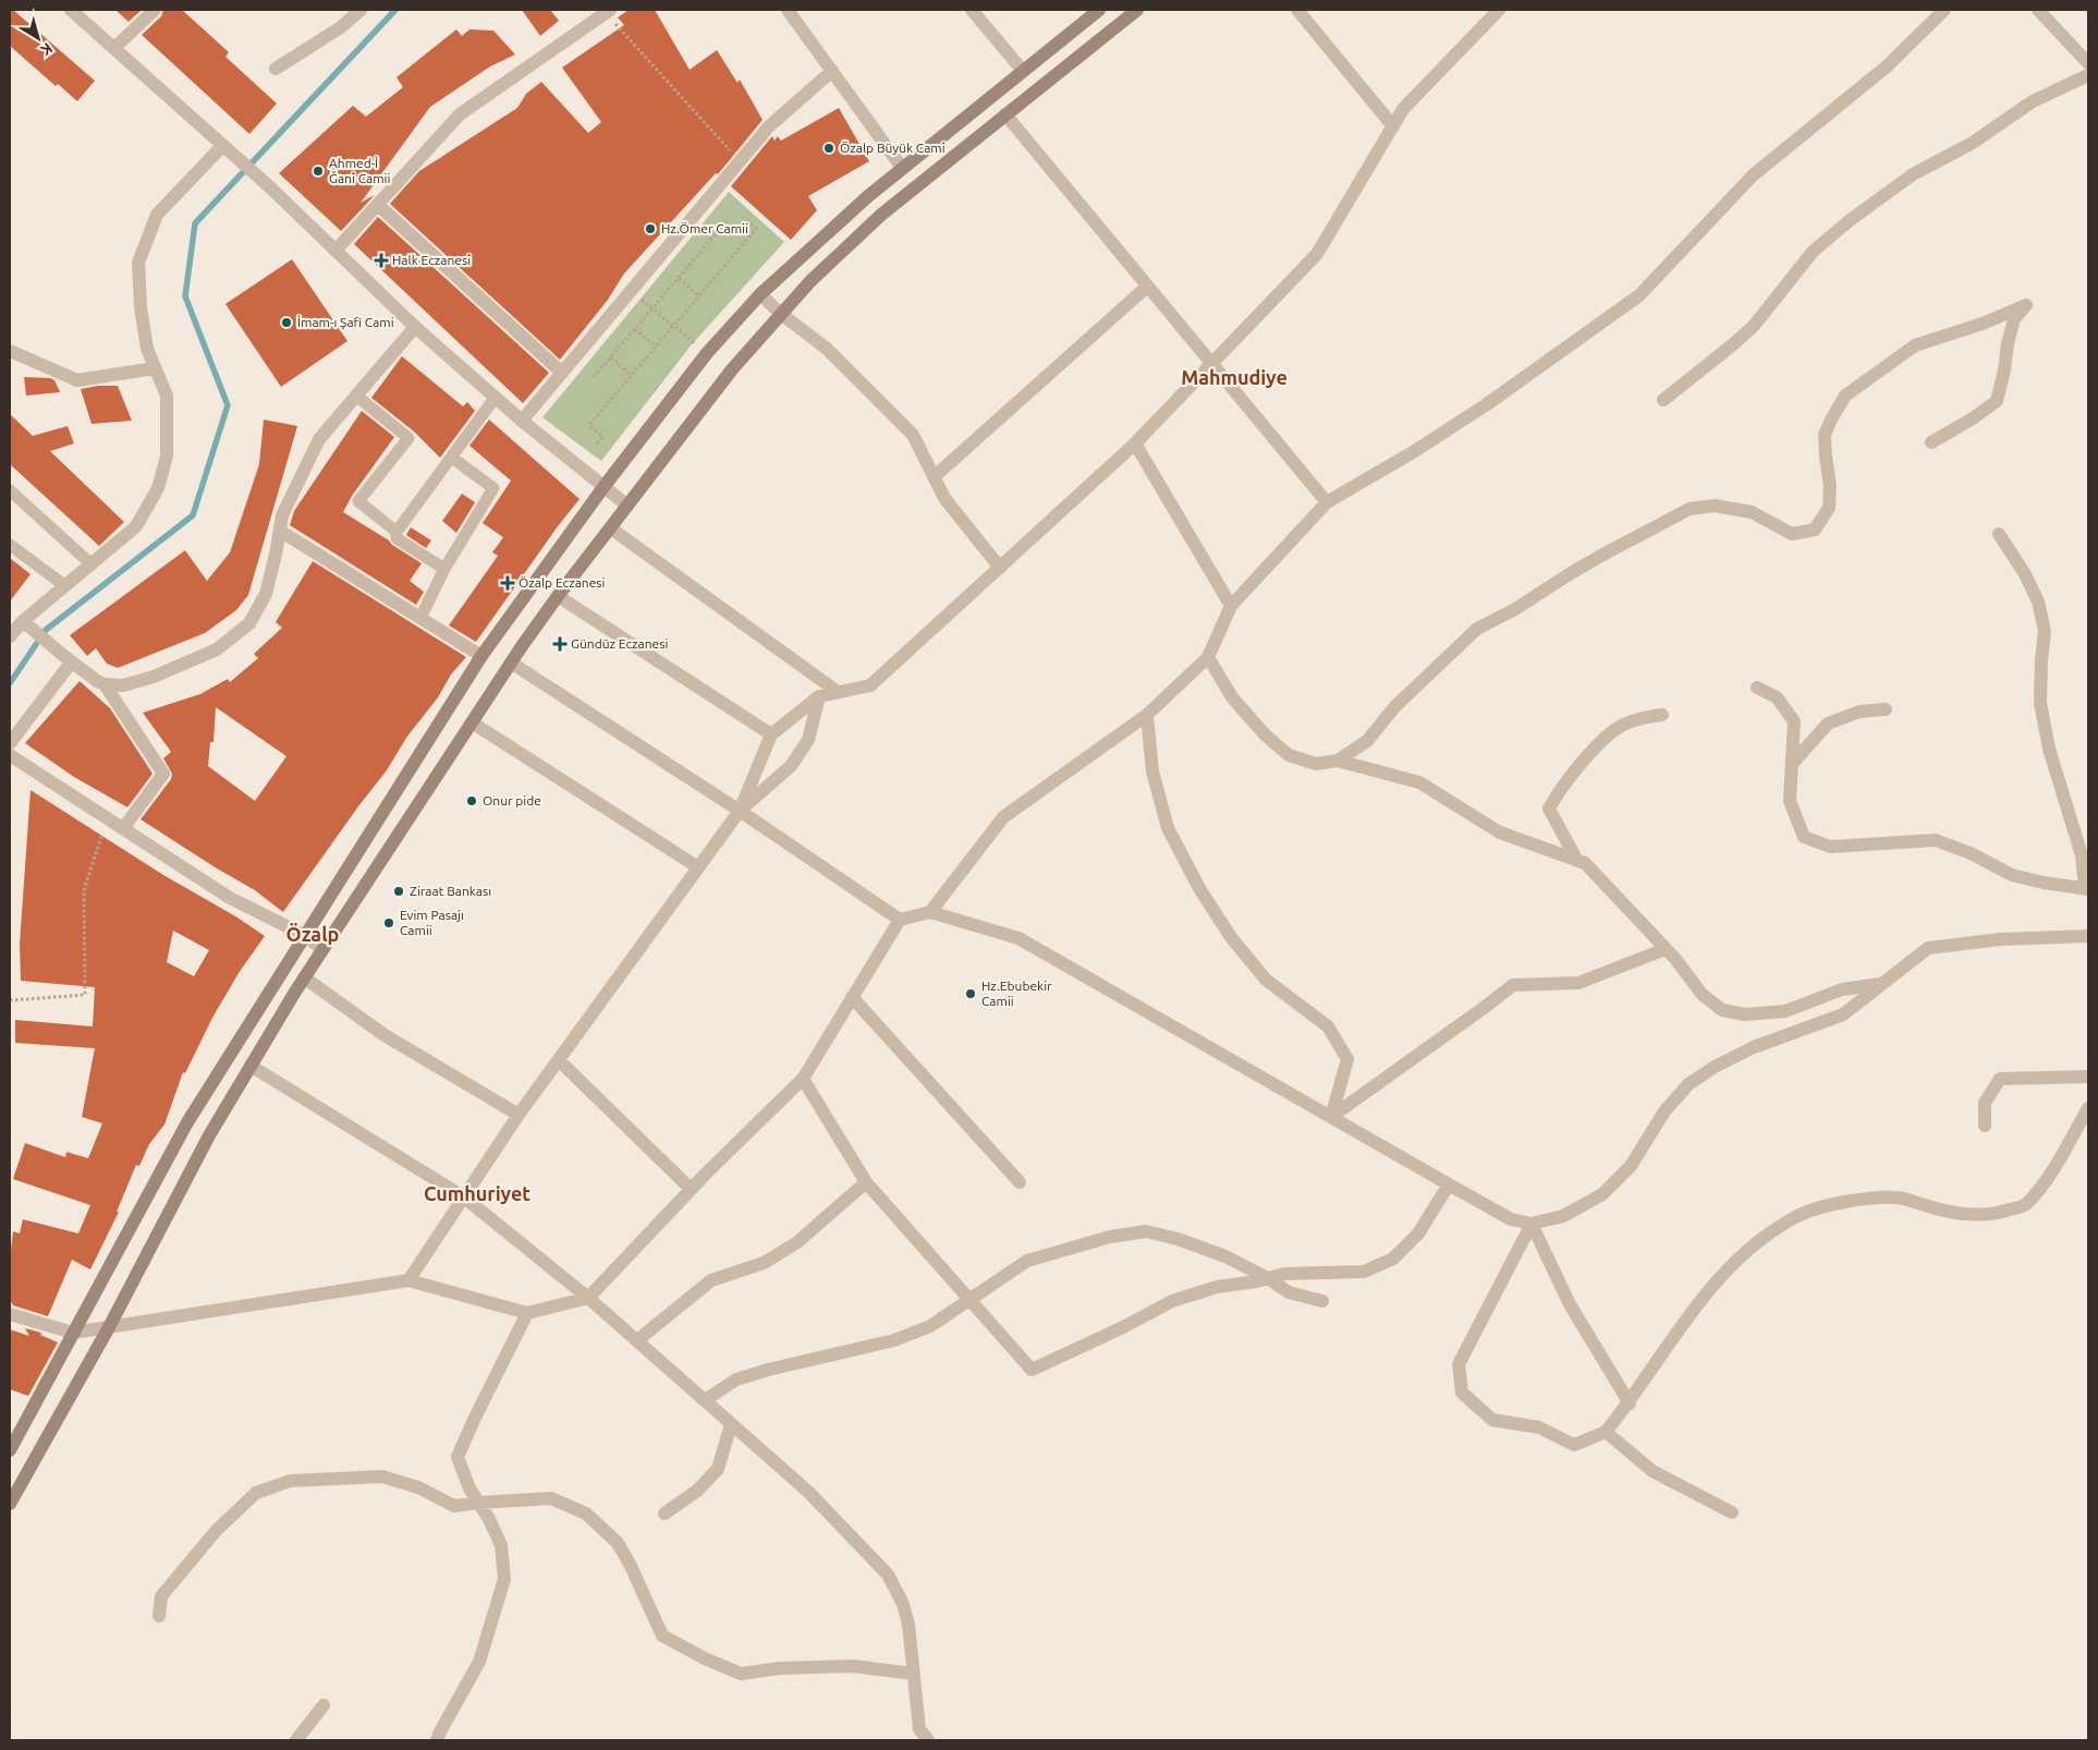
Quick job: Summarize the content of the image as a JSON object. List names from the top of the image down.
{
  "districts": ["Mahmudiye", "Özalp", "Cumhuriyet"],
  "places": {
    "other": [
      "Özalp Büyük Cami",
      "Ahmed-İ Ğani Camii",
      "Hz.Ömer Camii",
      "İmam-ı Şafi Cami",
      "Onur pide",
      "Ziraat Bankası",
      "Evim Pasajı Camii",
      "Hz.Ebubekir Camii"
    ],
    "health": ["Halk Eczanesi", "Özalp Eczanesi", "Gündüz Eczanesi"]
  },
  "north": "bottom right"
}
